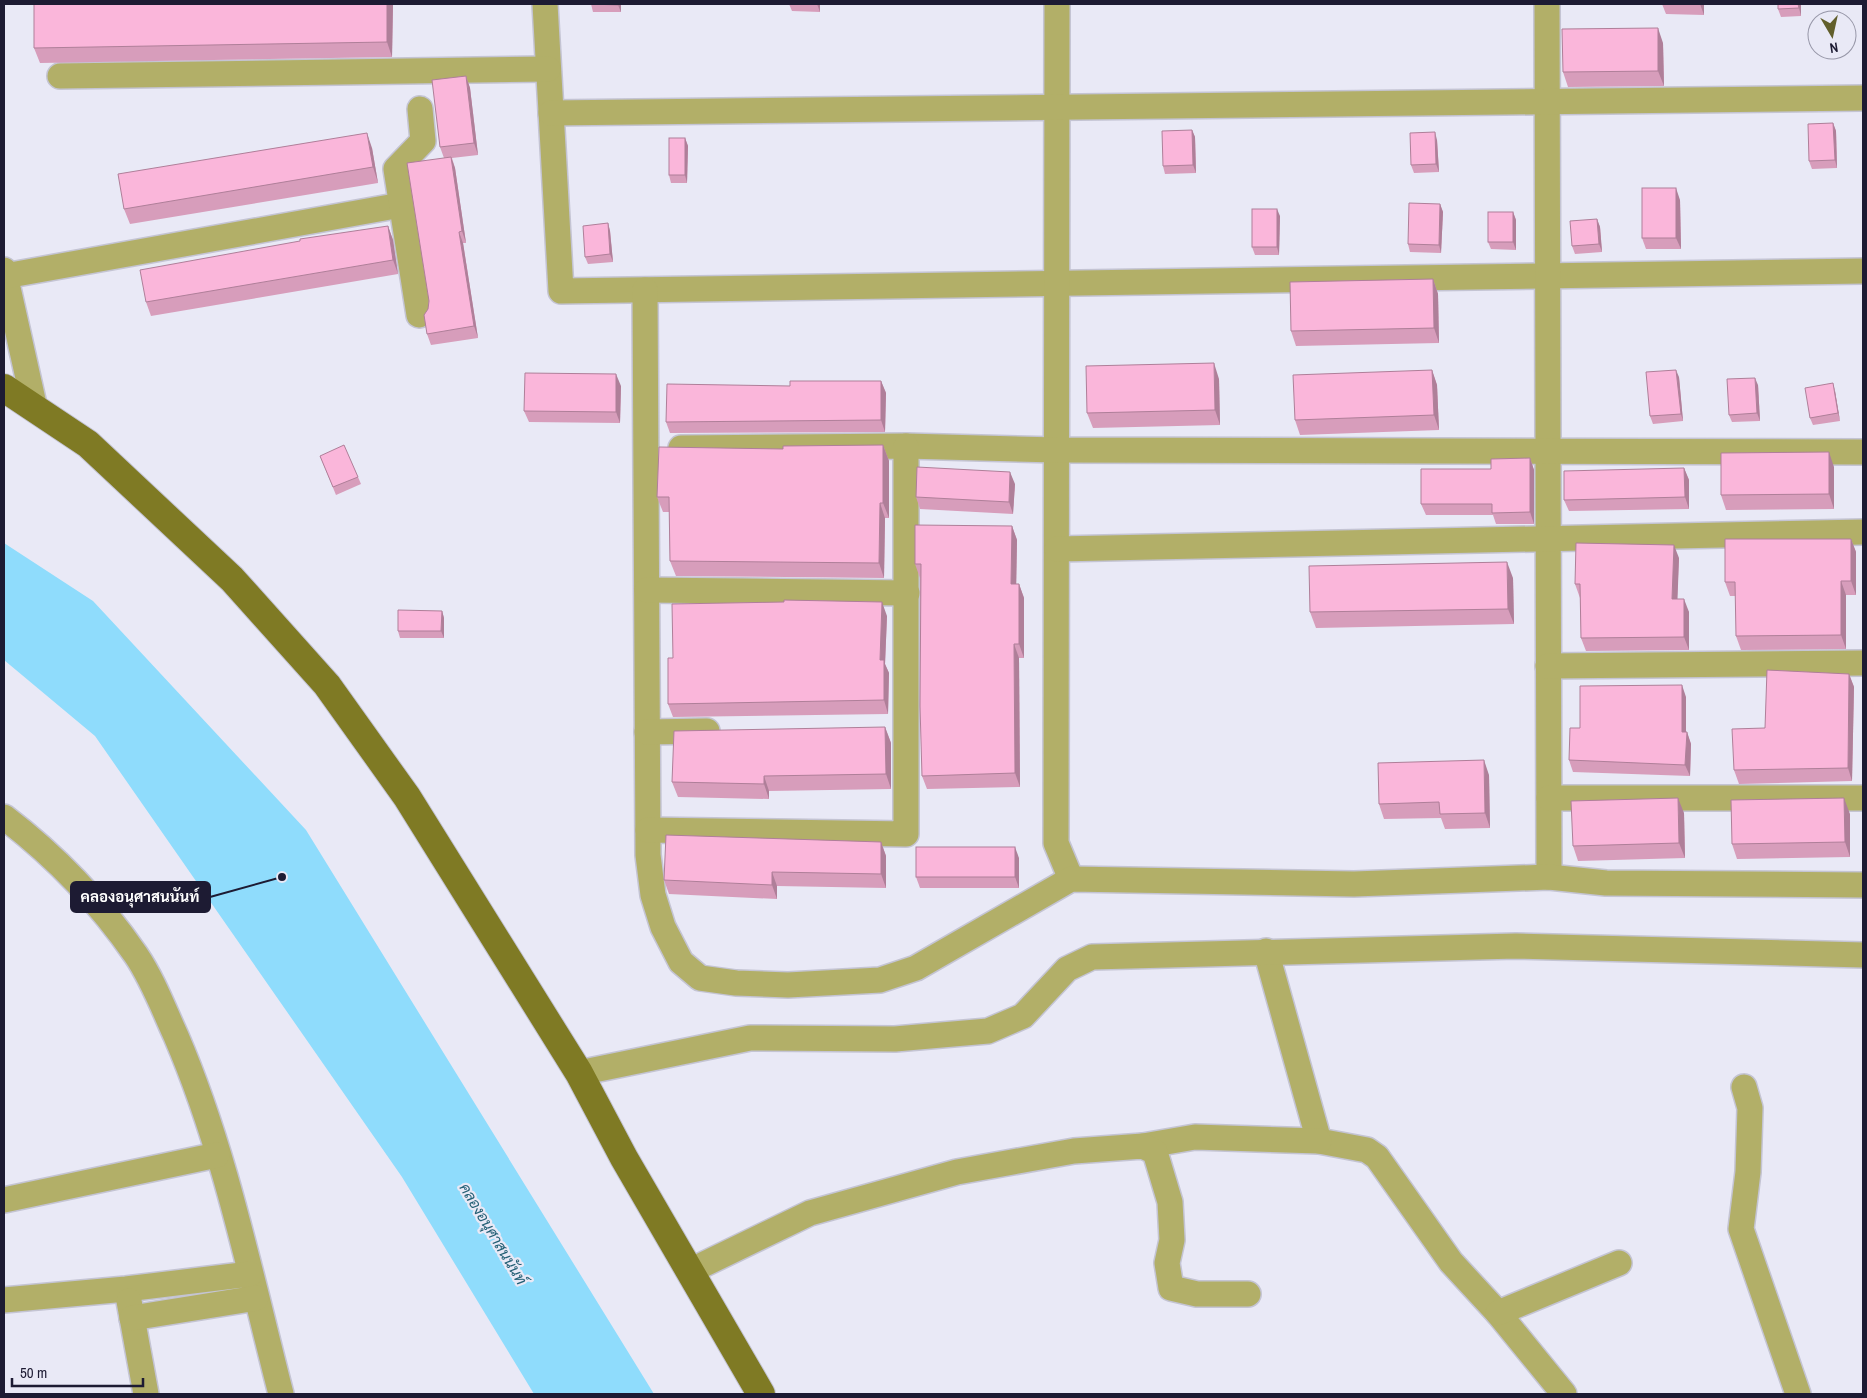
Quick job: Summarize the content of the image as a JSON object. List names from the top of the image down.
{
  "water": ["คลองอนุศาสนนันท์"],
  "places": ["คลองอนุศาสนนันท์"],
  "scale_bar": "50 m",
  "north": "bottom"
}
